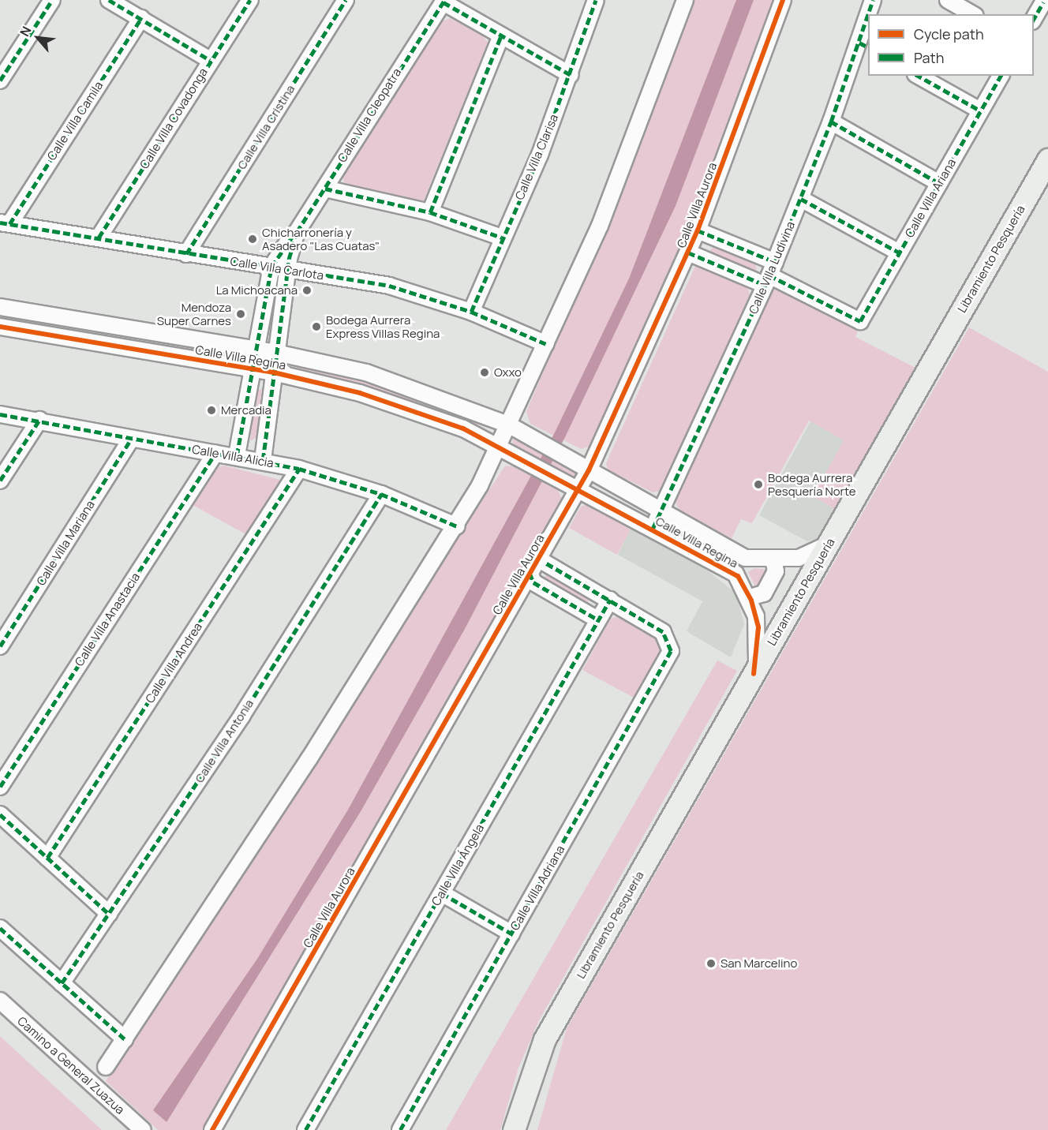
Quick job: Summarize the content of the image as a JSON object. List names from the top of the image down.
{
  "streets": {
    "main road": ["Libramiento Pesquería"],
    "street": [
      "Calle Villa Cleopatra",
      "Calle Villa Covadonga",
      "Calle Villa Camila",
      "Calle Villa Cristina",
      "Calle Villa Clarisa",
      "Calle Villa Ariana",
      "Calle Villa Aurora",
      "Calle Villa Ludivina",
      "Calle Villa Carlota",
      "Calle Villa Regina",
      "Calle Villa Alicia",
      "Calle Villa Mariana",
      "Calle Villa Anastacia",
      "Calle Villa Andrea",
      "Calle Villa Antonia",
      "Calle Villa Ángela",
      "Calle Villa Adriana",
      "Camino a General Zuazua"
    ]
  },
  "crossings": [
    ["Calle Villa Cleopatra", "Calle Villa Carlota"],
    ["Calle Villa Cleopatra", "Calle Villa Regina"],
    ["Calle Villa Cleopatra", "Calle Villa Alicia"],
    ["Calle Villa Covadonga", "Calle Villa Carlota"],
    ["Calle Villa Camila", "Calle Villa Carlota"],
    ["Calle Villa Cristina", "Calle Villa Carlota"],
    ["Calle Villa Clarisa", "Calle Villa Carlota"],
    ["Calle Villa Ariana", "Calle Villa Ludivina"],
    ["Calle Villa Aurora", "Calle Villa Regina"],
    ["Libramiento Pesquería", "Calle Villa Regina"],
    ["Calle Villa Ludivina", "Calle Villa Regina"],
    ["Calle Villa Alicia", "Calle Villa Mariana"],
    ["Calle Villa Alicia", "Calle Villa Anastacia"],
    ["Calle Villa Alicia", "Calle Villa Andrea"],
    ["Calle Villa Alicia", "Calle Villa Antonia"],
    ["Calle Villa Ángela", "Calle Villa Adriana"]
  ],
  "places": [
    "Chicharronería y Asadero \"Las Cuatas\"",
    "La Michoacana",
    "Mendoza Super Carnes",
    "Bodega Aurrera Express Villas Regina",
    "Oxxo",
    "Mercadia",
    "Bodega Aurrera Pesquería Norte",
    "San Marcelino"
  ],
  "legend": ["Cycle path", "Path"],
  "north": "top left"
}
